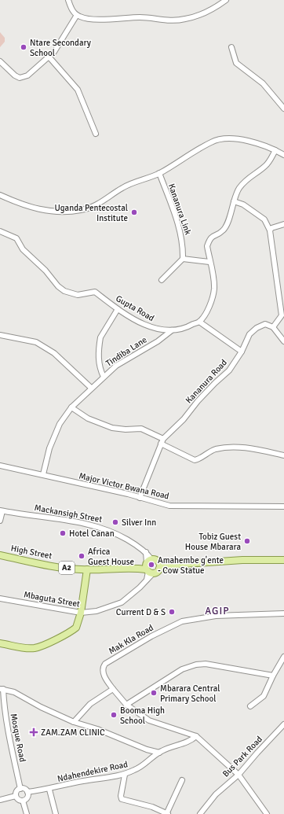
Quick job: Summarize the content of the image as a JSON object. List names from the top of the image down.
{
  "streets": {
    "main road": ["High Street", "A2"],
    "street": [
      "Kananura Link",
      "Gupta Road",
      "Tindiba Lane",
      "Kananura Road",
      "Major Victor Bwana Road",
      "Mackansigh Street",
      "Mbaguta Street",
      "Mak Kla Road",
      "Mosque Road",
      "Bus Park Road",
      "Ndahendekire Road"
    ]
  },
  "crossings": [
    ["Gupta Road", "Tindiba Lane"],
    ["Tindiba Lane", "Major Victor Bwana Road"],
    ["Kananura Road", "Major Victor Bwana Road"],
    ["Mackansigh Street", "High Street"],
    ["Mackansigh Street", "Mbaguta Street"],
    ["High Street", "Mbaguta Street"],
    ["Mosque Road", "Ndahendekire Road"]
  ],
  "districts": ["AGIP"],
  "places": {
    "other": [
      "Ntare Secondary School",
      "Uganda Pentecostal Institute",
      "Silver Inn",
      "Hotel Canan",
      "Tobiz Guest House Mbarara",
      "Africa Guest House",
      "Amahembe g'ente - Cow Statue",
      "Current D & S",
      "Mbarara Central Primary School",
      "Booma High School"
    ],
    "health": ["ZAM.ZAM CLINIC"]
  }
}
